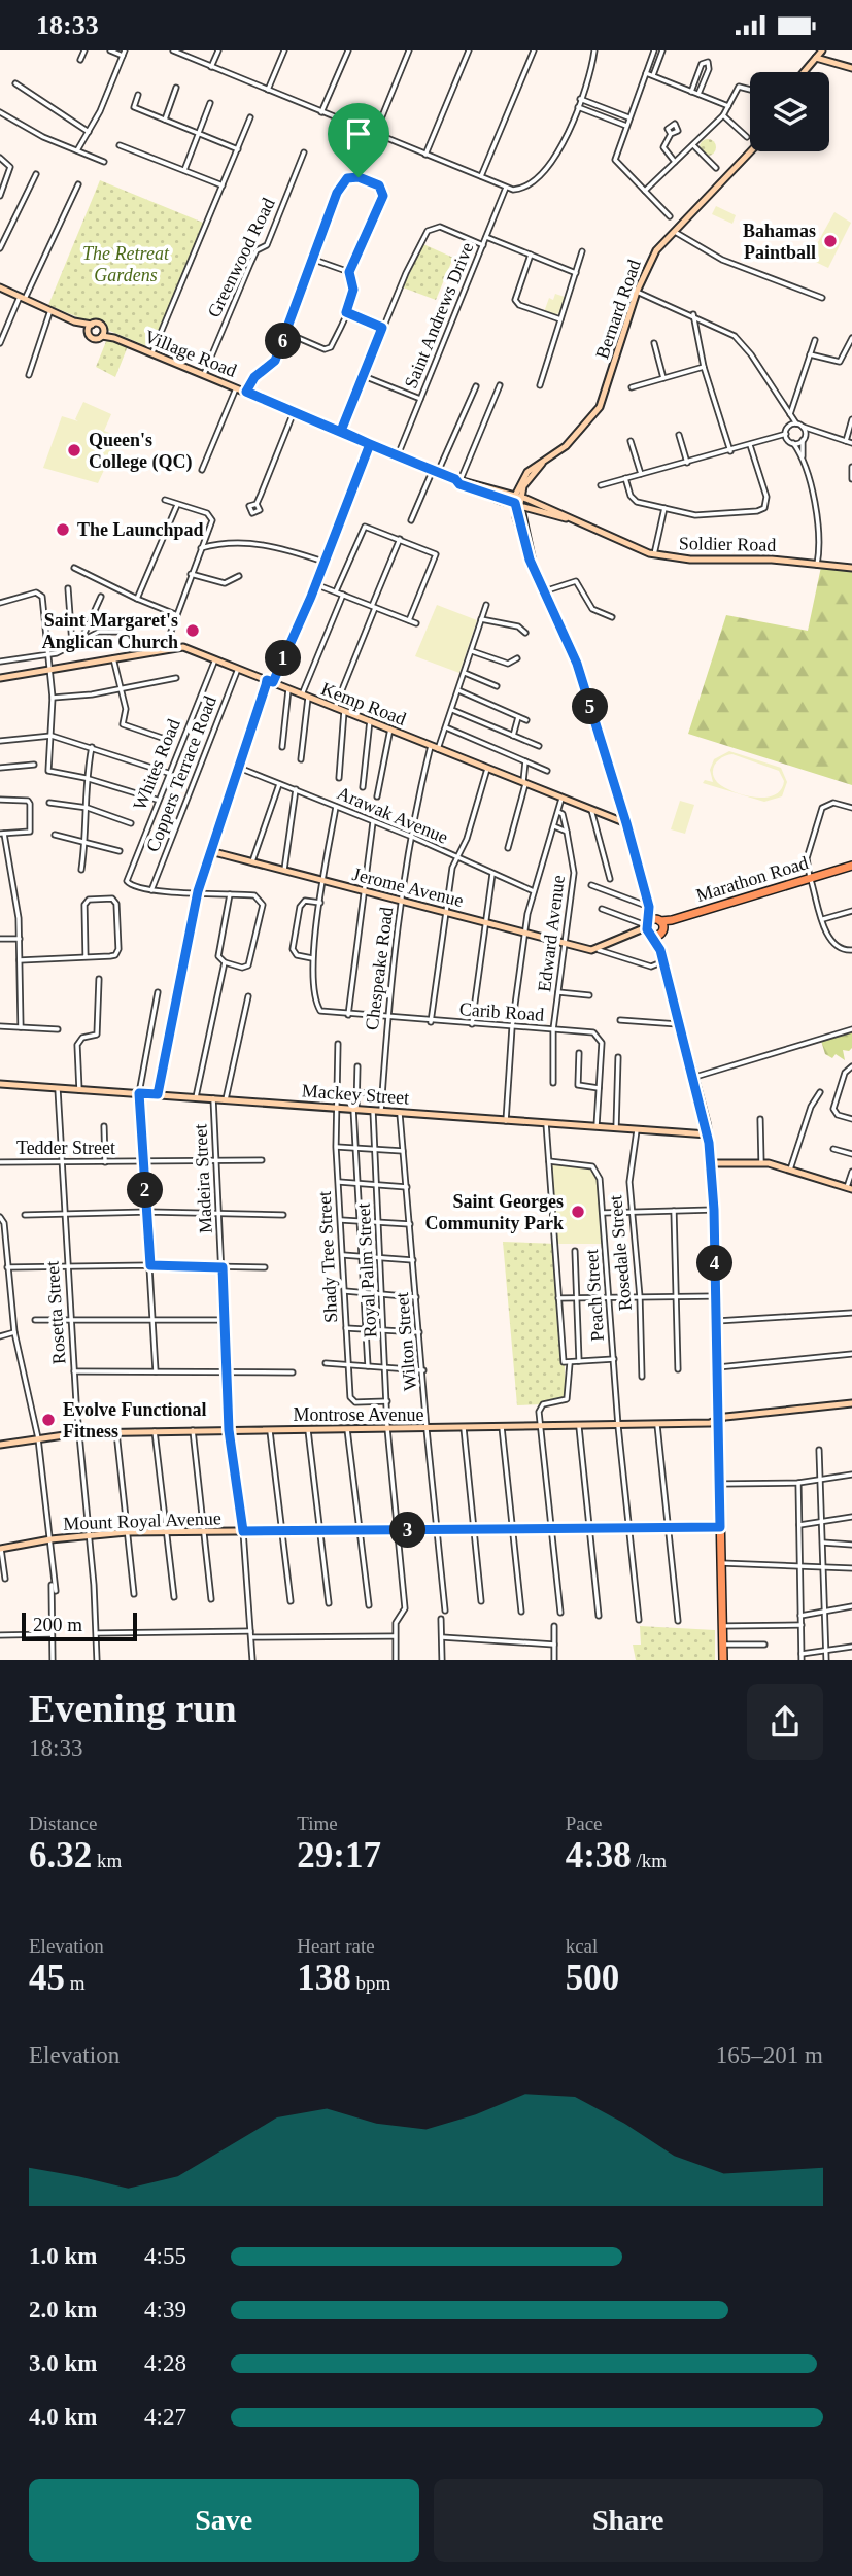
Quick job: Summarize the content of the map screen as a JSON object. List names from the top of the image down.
{
  "streets": {
    "main road": ["Marathon Road"],
    "street": [
      "Greenwood Road",
      "Bernard Road",
      "Saint Andrews Drive",
      "Village Road",
      "Soldier Road",
      "Kemp Road",
      "Whites Road",
      "Coppers Terrace Road",
      "Arawak Avenue",
      "Jerome Avenue",
      "Edward Avenue",
      "Chespeake Road",
      "Carib Road",
      "Mackey Street",
      "Tedder Street",
      "Madeira Street",
      "Rosedale Street",
      "Shady Tree Street",
      "Royal Palm Street",
      "Peach Street",
      "Rosetta Street",
      "Wilton Street",
      "Montrose Avenue",
      "Mount Royal Avenue"
    ]
  },
  "crossings": [
    ["Greenwood Road", "Village Road"],
    ["Bernard Road", "Village Road"],
    ["Bernard Road", "Soldier Road"],
    ["Saint Andrews Drive", "Village Road"],
    ["Village Road", "Soldier Road"],
    ["Kemp Road", "Whites Road"],
    ["Kemp Road", "Coppers Terrace Road"],
    ["Kemp Road", "Chespeake Road"],
    ["Whites Road", "Coppers Terrace Road"],
    ["Arawak Avenue", "Chespeake Road"],
    ["Jerome Avenue", "Edward Avenue"],
    ["Jerome Avenue", "Chespeake Road"],
    ["Edward Avenue", "Carib Road"],
    ["Chespeake Road", "Carib Road"],
    ["Chespeake Road", "Mackey Street"],
    ["Carib Road", "Mackey Street"],
    ["Mackey Street", "Madeira Street"],
    ["Mackey Street", "Rosedale Street"],
    ["Mackey Street", "Shady Tree Street"],
    ["Mackey Street", "Royal Palm Street"],
    ["Mackey Street", "Rosetta Street"],
    ["Mackey Street", "Wilton Street"],
    ["Tedder Street", "Madeira Street"],
    ["Tedder Street", "Rosetta Street"],
    ["Madeira Street", "Montrose Avenue"],
    ["Madeira Street", "Mount Royal Avenue"],
    ["Shady Tree Street", "Royal Palm Street"],
    ["Royal Palm Street", "Montrose Avenue"],
    ["Royal Palm Street", "Mount Royal Avenue"],
    ["Peach Street", "Montrose Avenue"],
    ["Peach Street", "Mount Royal Avenue"],
    ["Rosetta Street", "Montrose Avenue"],
    ["Rosetta Street", "Mount Royal Avenue"],
    ["Wilton Street", "Montrose Avenue"],
    ["Wilton Street", "Mount Royal Avenue"]
  ],
  "parks": ["The Retreat Gardens"],
  "places": [
    "Bahamas Paintball",
    "Queen's College (QC)",
    "The Launchpad",
    "Saint Margaret's Anglican Church",
    "Saint Georges Community Park",
    "Evolve Functional Fitness"
  ],
  "scale_bar": "200 m",
  "page": {
    "status": "18:33",
    "pins": [
      "6",
      "1",
      "5",
      "2",
      "4",
      "3"
    ],
    "scale": "200 m",
    "heading": ["Evening run", "18:33"],
    "stats": [
      ["Distance", "6.32 km"],
      ["Time", "29:17"],
      ["Pace", "4:38 /km"],
      ["Elevation", "45 m"],
      ["Heart rate", "138 bpm"],
      ["kcal", "500"]
    ],
    "chart": ["Elevation", "165–201 m"],
    "list": [
      {
        "name": "1.0 km",
        "note": "4:55"
      },
      {
        "name": "2.0 km",
        "note": "4:39"
      },
      {
        "name": "3.0 km",
        "note": "4:28"
      },
      {
        "name": "4.0 km",
        "note": "4:27"
      }
    ],
    "buttons": ["Save", "Share"]
  }
}
